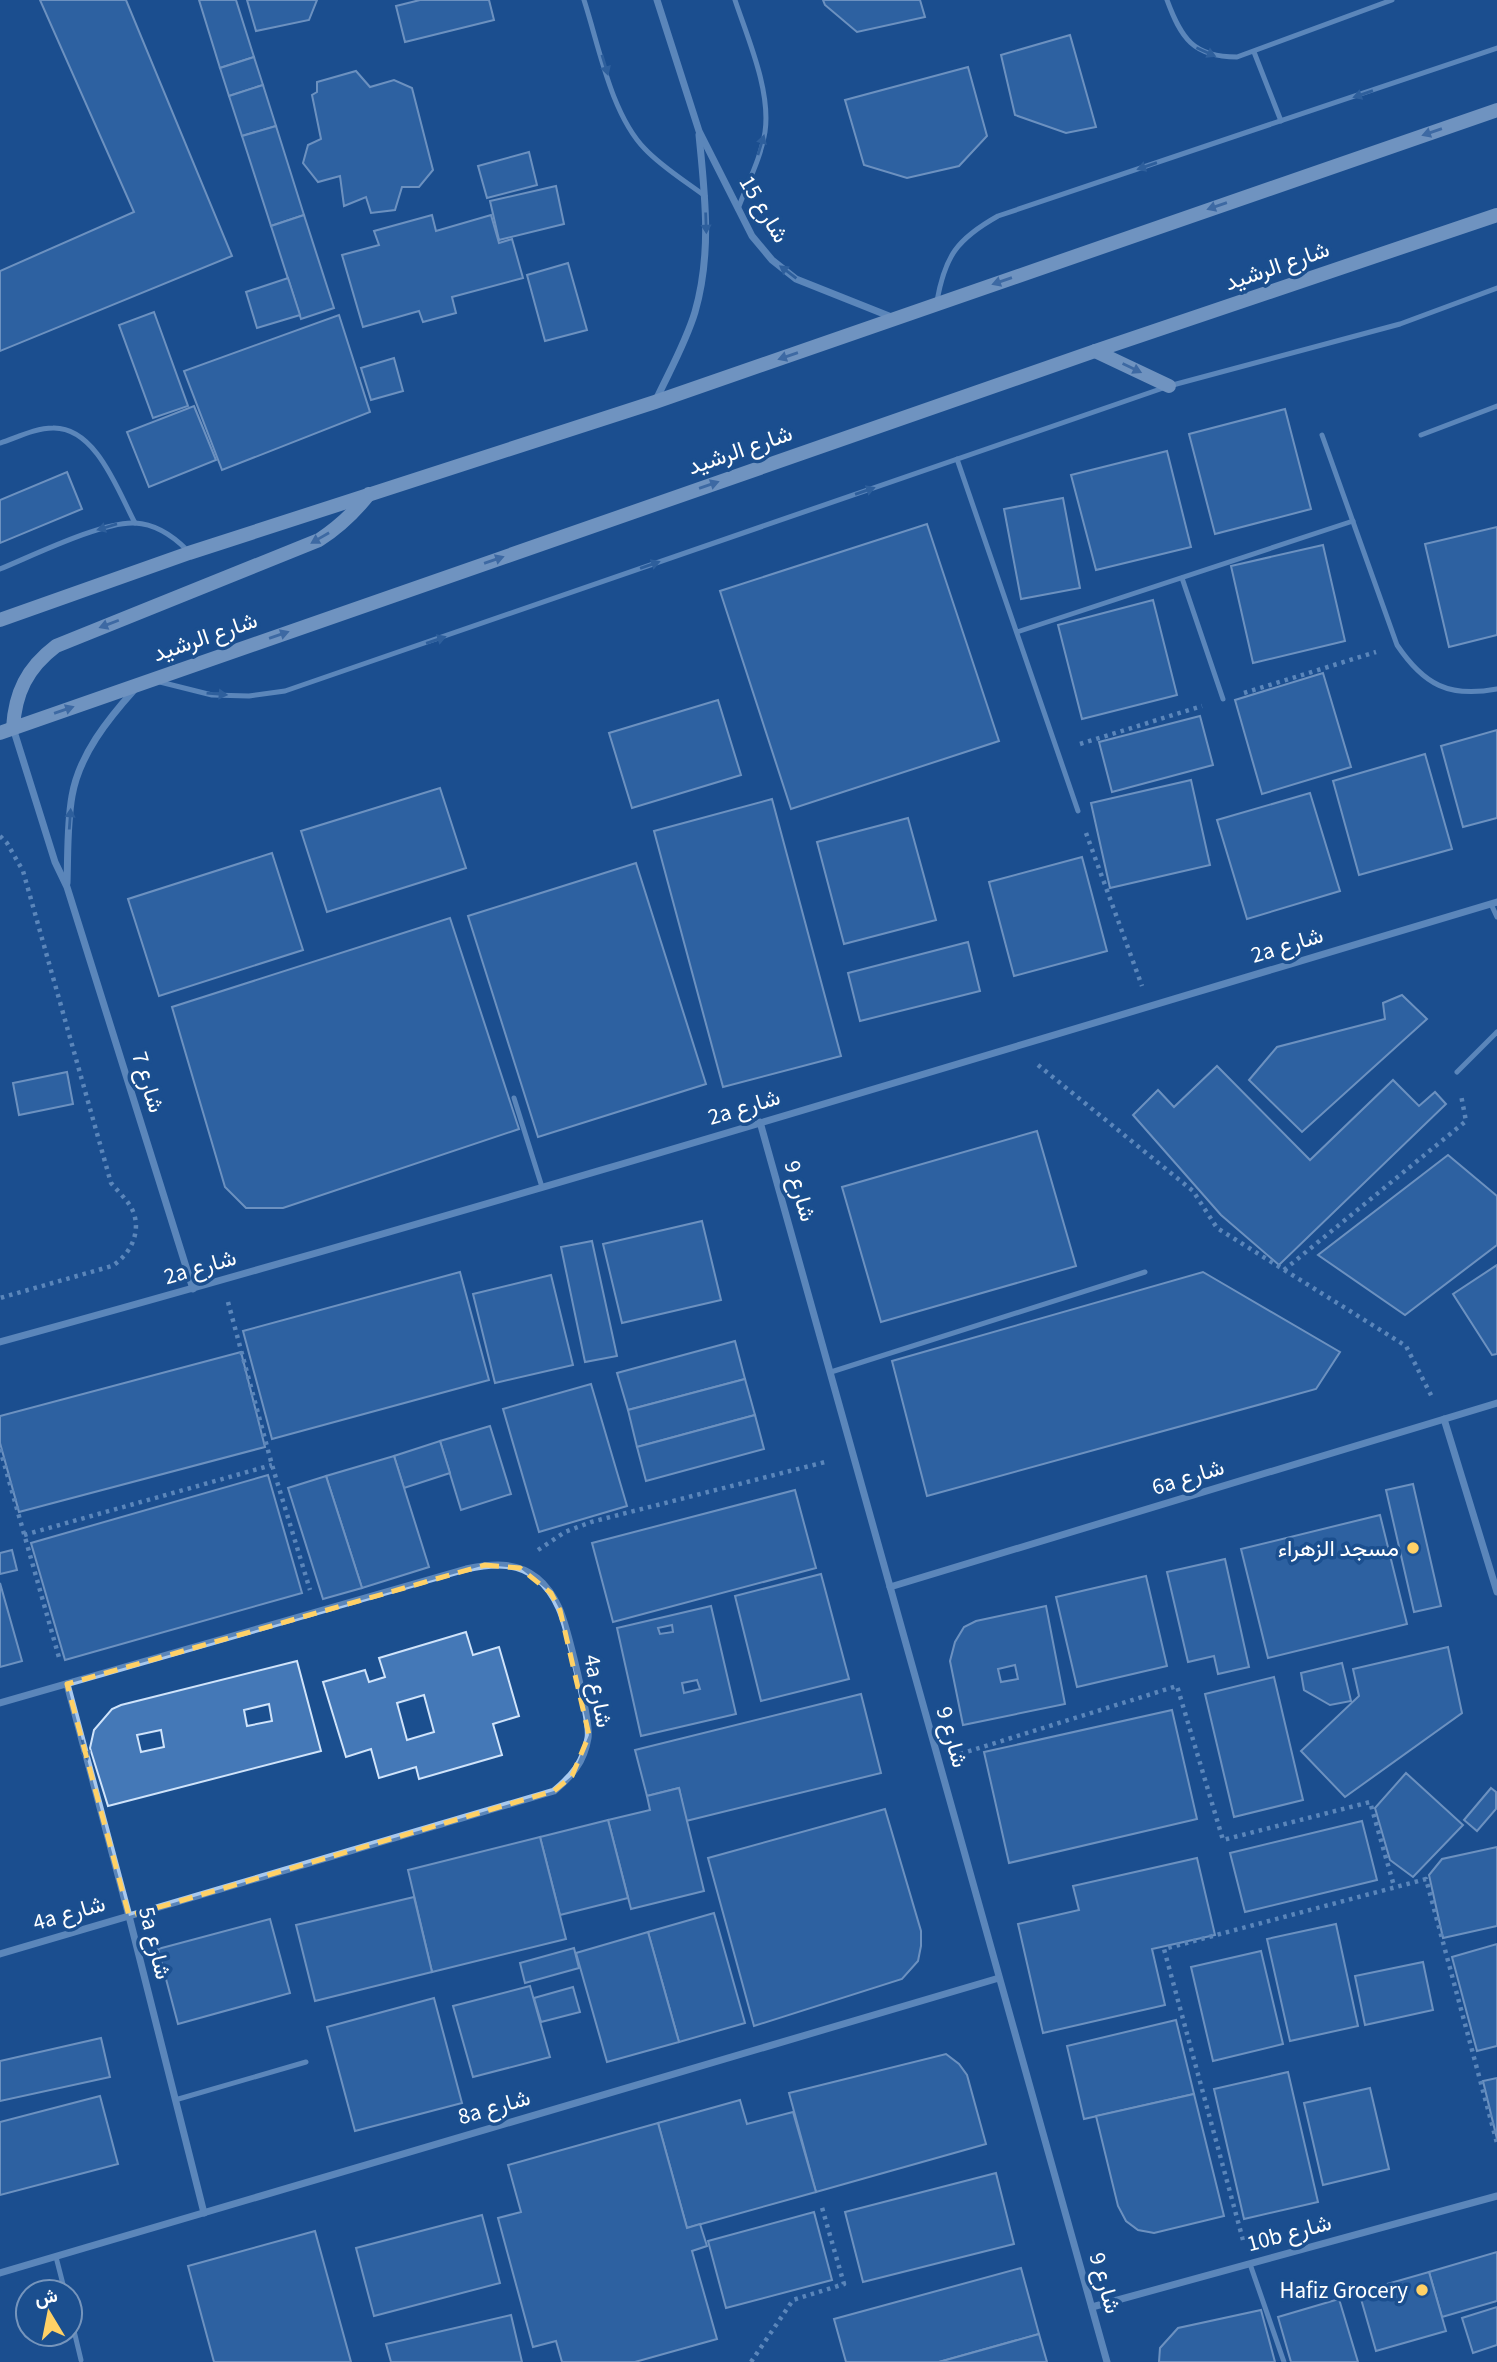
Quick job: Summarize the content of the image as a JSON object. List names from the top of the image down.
{
  "streets": {
    "main road": ["شارع الرشيد"],
    "street": [
      "شارع 15",
      "2a شارع",
      "شارع 7",
      "شارع 9",
      "6a شارع",
      "4a شارع",
      "5a شارع",
      "8a شارع",
      "10b شارع"
    ]
  },
  "crossings": [
    ["شارع الرشيد", "شارع 7"],
    ["2a شارع", "شارع 7"],
    ["2a شارع", "شارع 9"],
    ["شارع 9", "6a شارع"],
    ["شارع 9", "8a شارع"],
    ["شارع 9", "10b شارع"],
    ["4a شارع", "5a شارع"],
    ["5a شارع", "8a شارع"]
  ],
  "one_way": ["5a شارع"],
  "places": ["مسجد الزهراء", "Hafiz Grocery"],
  "north": "top"
}
